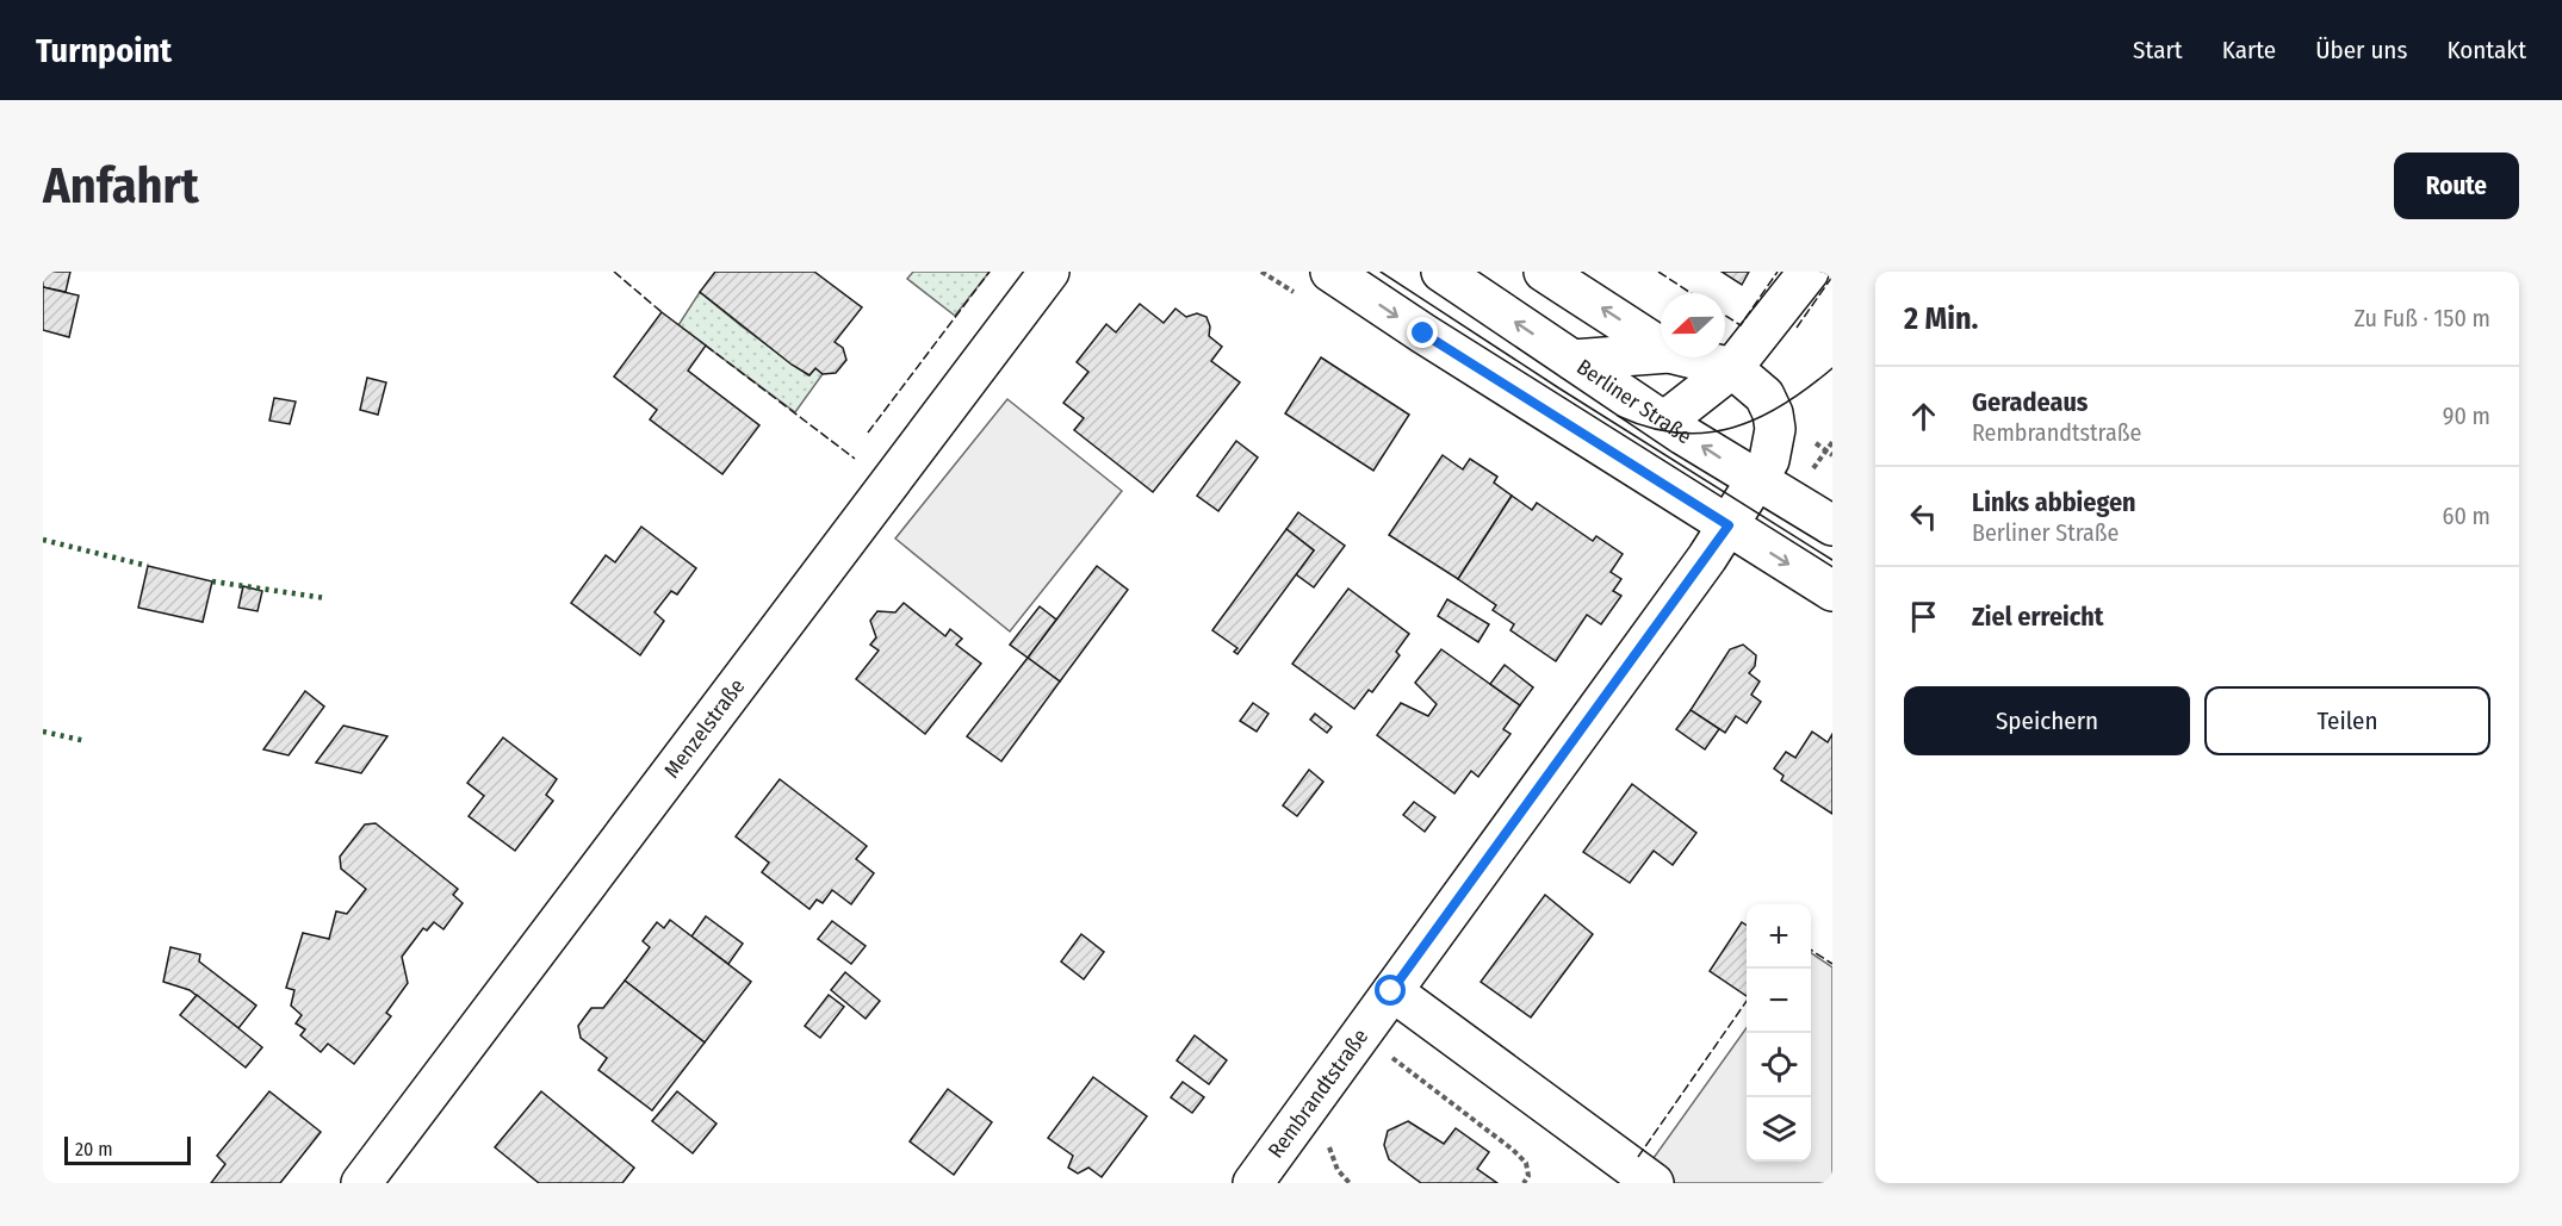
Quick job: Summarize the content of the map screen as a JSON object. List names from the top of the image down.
{
  "streets": {
    "street": ["Berliner Straße", "Menzelstraße", "Rembrandtstraße"]
  },
  "crossings": [
    ["Berliner Straße", "Rembrandtstraße"]
  ],
  "scale_bar": "20 m",
  "north": "left",
  "page": {
    "header": "Turnpoint",
    "nav": [
      "Start",
      "Karte",
      "Über uns",
      "Kontakt"
    ],
    "buttons": [
      "Route",
      ["Speichern", "Teilen"]
    ],
    "title": "Anfahrt",
    "heading": ["2 Min.", "Zu Fuß · 150 m"],
    "list": [
      ["Geradeaus", "Rembrandtstraße", "90 m"],
      ["Links abbiegen", "Berliner Straße", "60 m"],
      "Ziel erreicht"
    ],
    "map_buttons": ["+", "−"],
    "scale": "20 m"
  }
}
